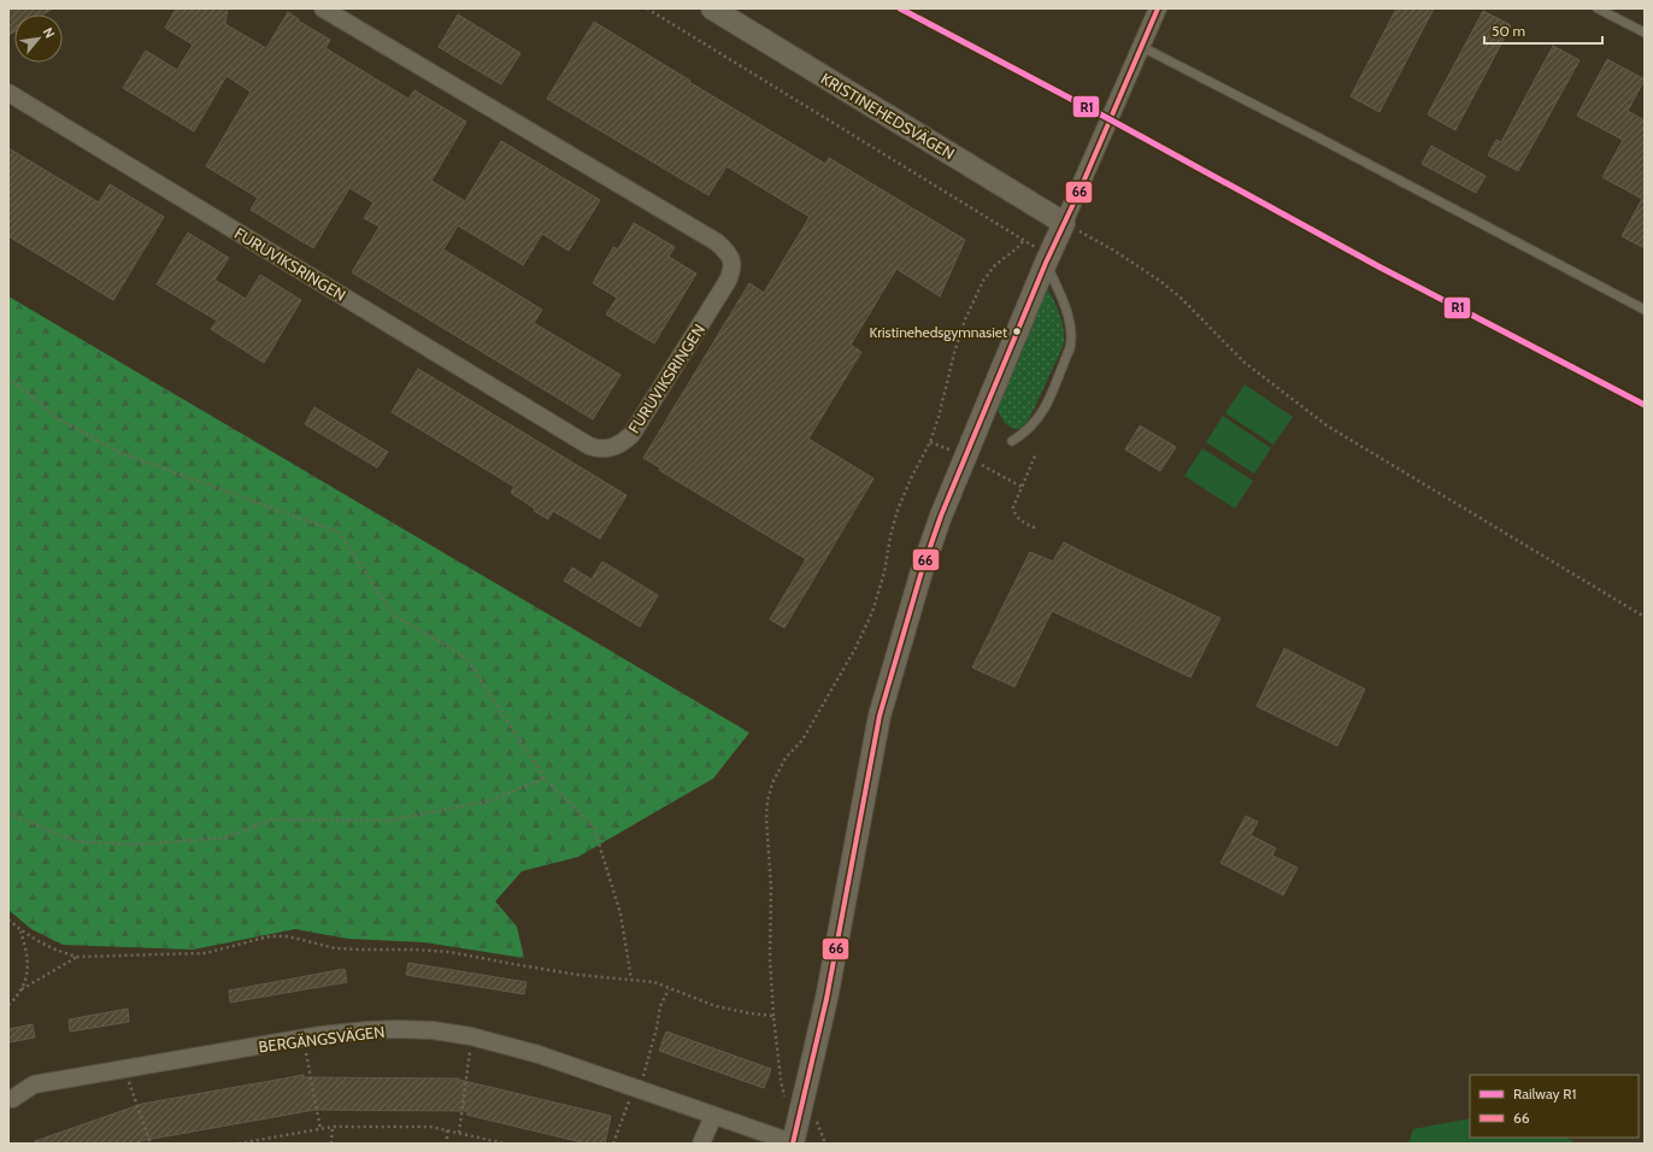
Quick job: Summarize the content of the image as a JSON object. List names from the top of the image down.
{
  "streets": {
    "street": ["KRISTINEHEDSVÄGEN", "FURUVIKSRINGEN", "BERGÄNGSVÄGEN"]
  },
  "places": ["Kristinehedsgymnasiet"],
  "lines": ["rail line R1", "transit line 66"],
  "legend": ["Railway R1", "66"],
  "scale_bar": "50 m",
  "north": "top right"
}
